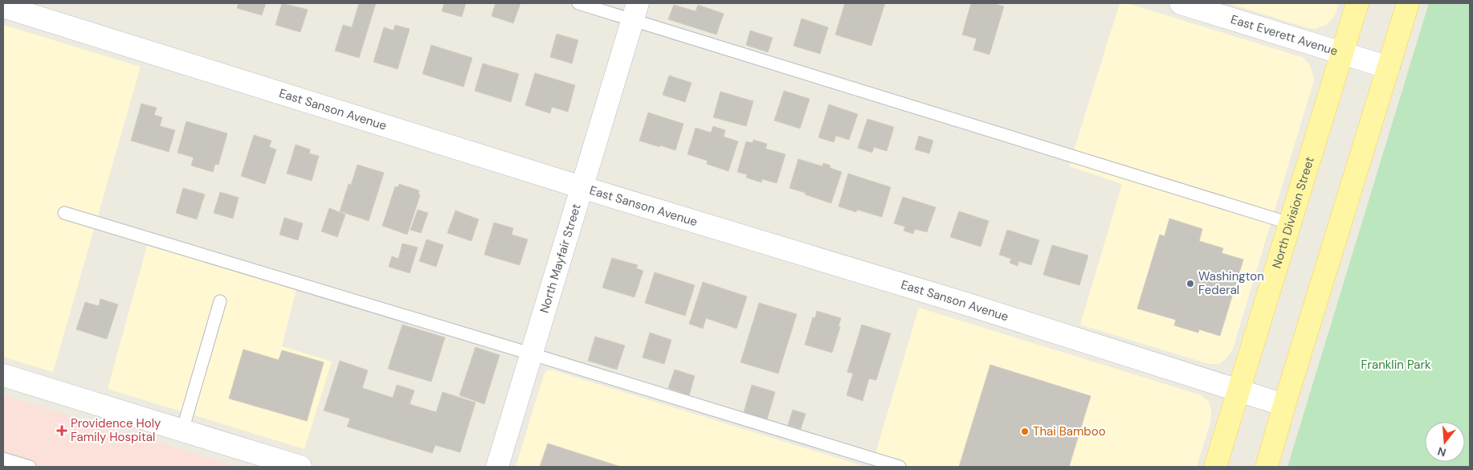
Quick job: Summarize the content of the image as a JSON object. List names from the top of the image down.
{
  "streets": {
    "main road": ["North Division Street"],
    "street": ["East Everett Avenue", "East Sanson Avenue", "North Mayfair Street"]
  },
  "crossings": [
    ["East Everett Avenue", "North Division Street"],
    ["East Sanson Avenue", "North Division Street"],
    ["East Sanson Avenue", "North Mayfair Street"]
  ],
  "parks": ["Franklin Park"],
  "places": {
    "other": ["Washington Federal", "Thai Bamboo"],
    "health": ["Providence Holy Family Hospital"]
  },
  "north": "bottom"
}
